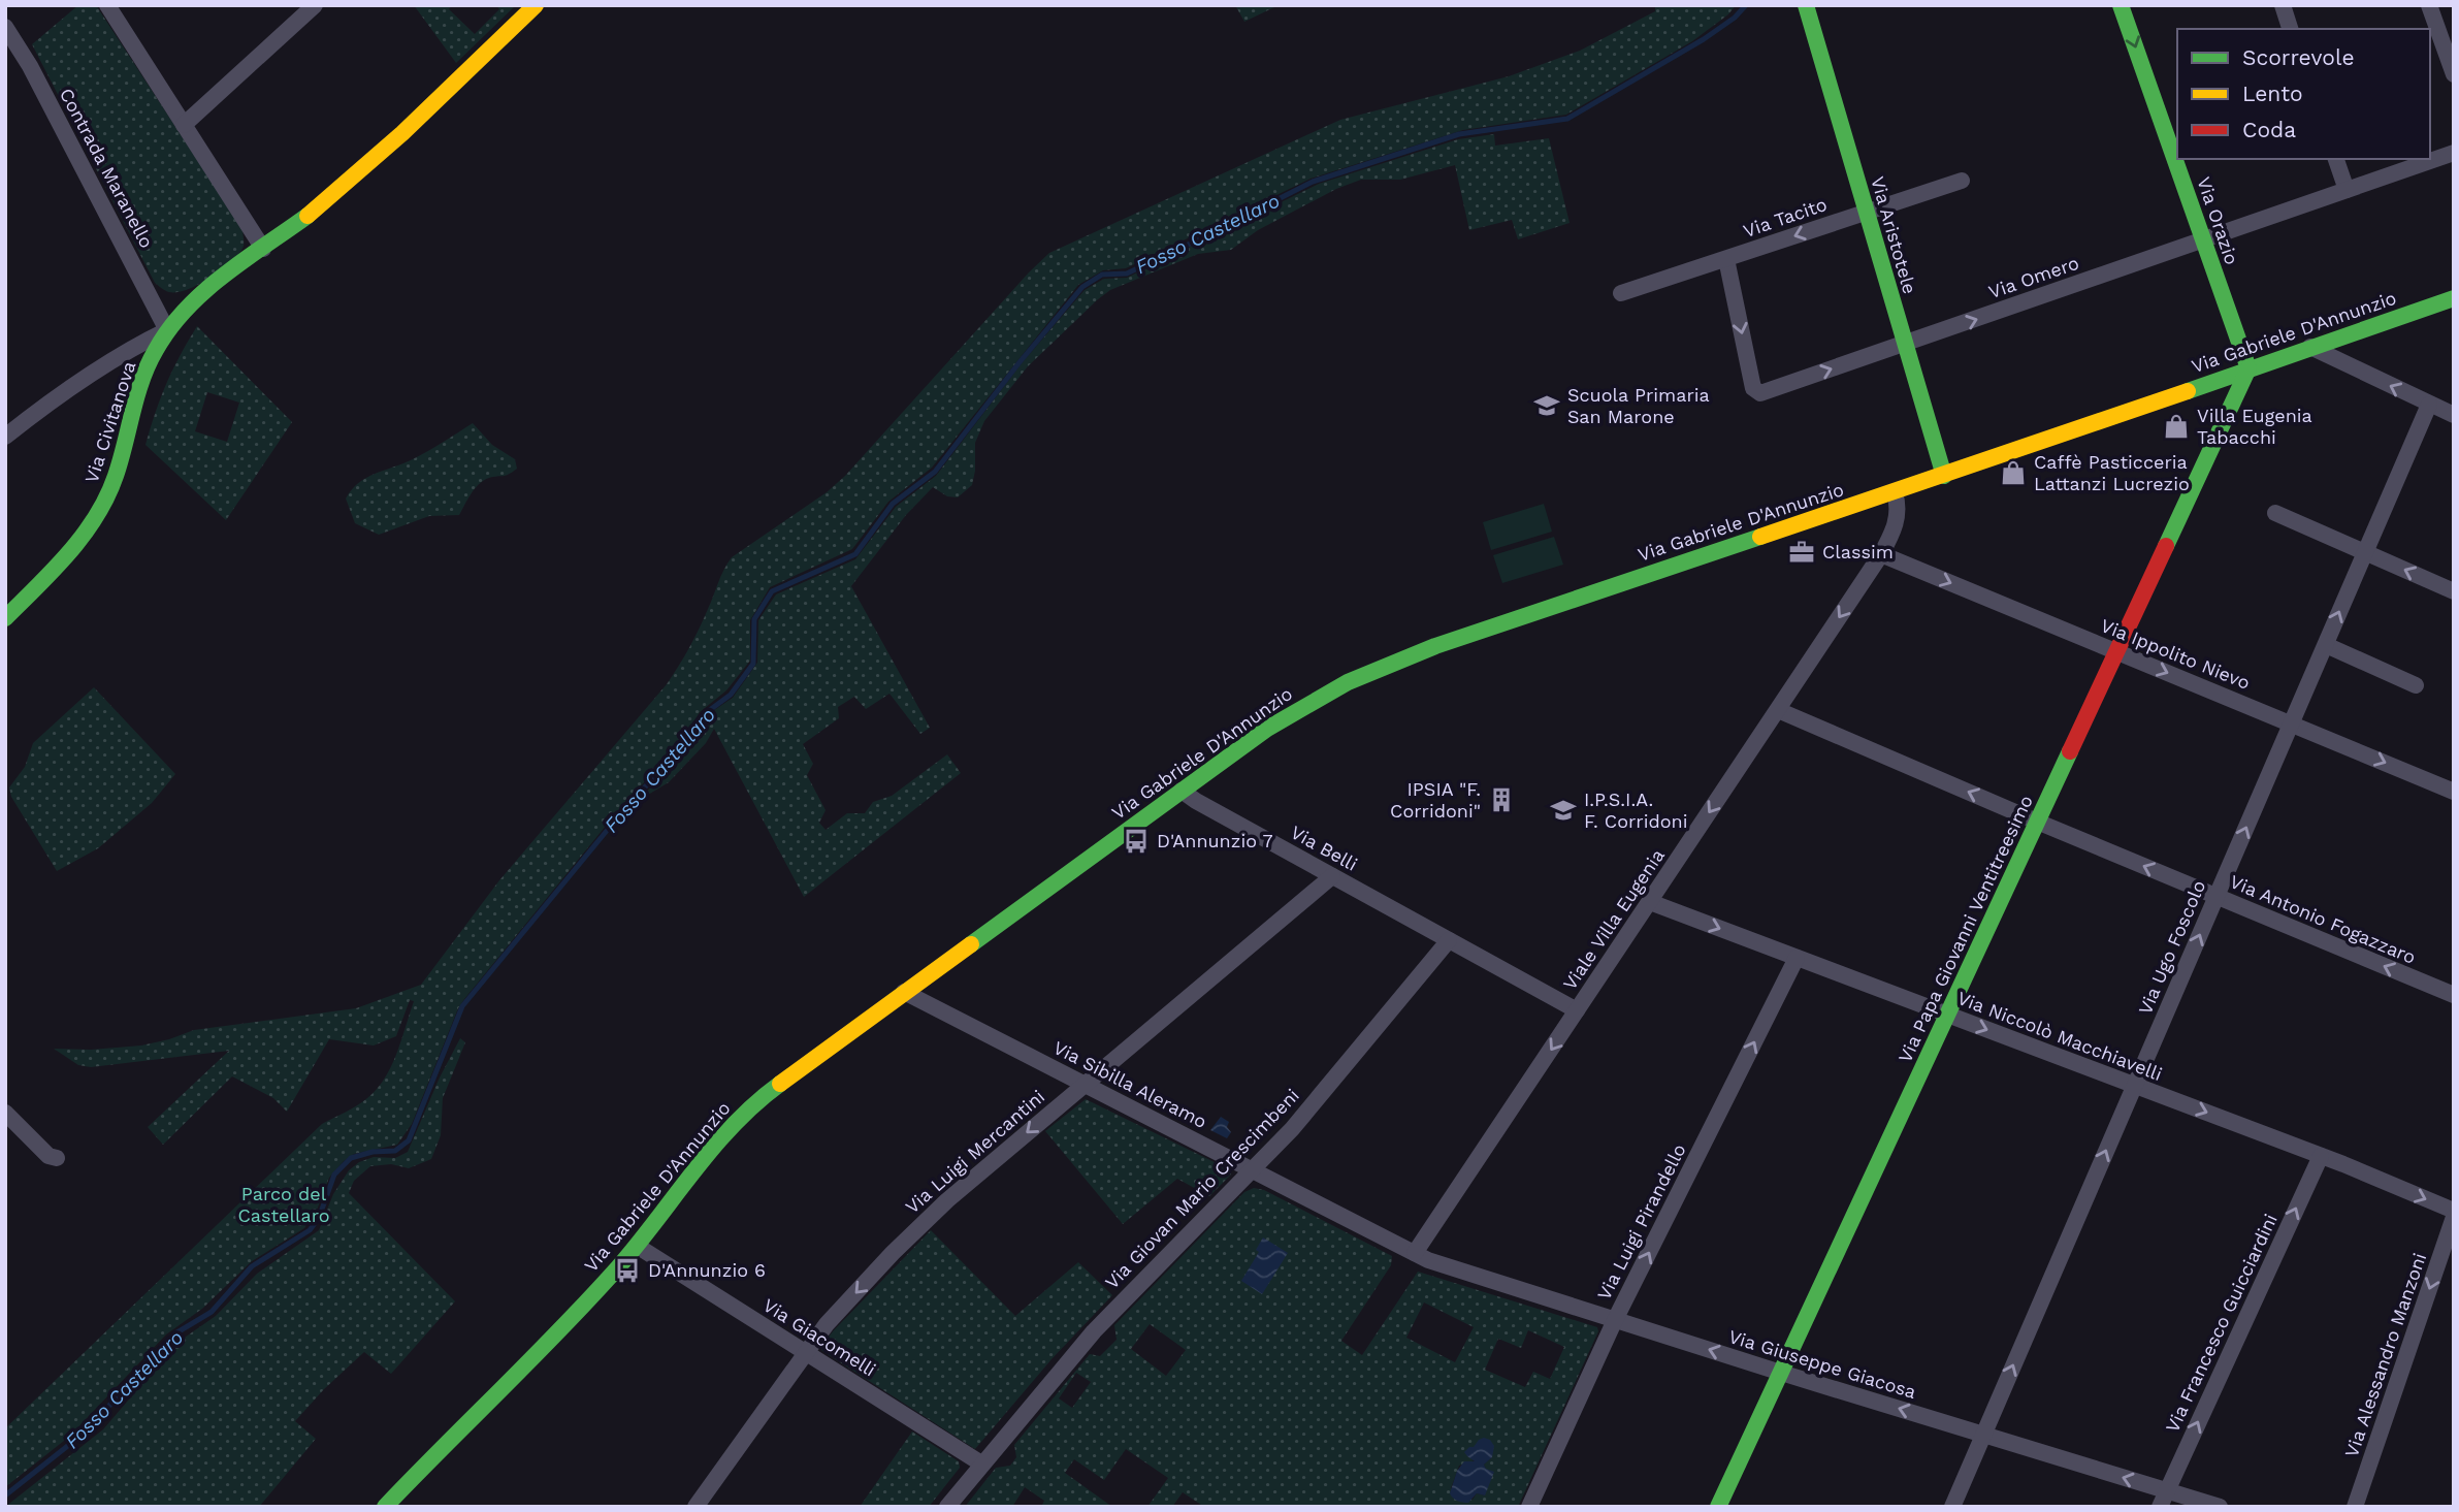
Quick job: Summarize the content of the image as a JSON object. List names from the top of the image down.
{
  "streets": {
    "street": [
      "Contrada Maranello",
      "Via Tacito",
      "Via Orazio",
      "Via Aristotele",
      "Via Omero",
      "Via Gabriele D'Annunzio",
      "Via Civitanova",
      "Via Ippolito Nievo",
      "Via Belli",
      "Viale Villa Eugenia",
      "Via Antonio Fogazzaro",
      "Via Papa Giovanni Ventitreesimo",
      "Via Ugo Foscolo",
      "Via Niccolò Macchiavelli",
      "Via Sibilla Aleramo",
      "Via Luigi Mercantini",
      "Via Giovan Mario Crescimbeni",
      "Via Luigi Pirandello",
      "Via Francesco Guicciardini",
      "Via Giacomelli",
      "Via Alessandro Manzoni",
      "Via Giuseppe Giacosa"
    ]
  },
  "crossings": [
    ["Contrada Maranello", "Via Civitanova"],
    ["Via Tacito", "Via Aristotele"],
    ["Via Tacito", "Via Omero"],
    ["Via Orazio", "Via Omero"],
    ["Via Orazio", "Via Gabriele D'Annunzio"],
    ["Via Orazio", "Via Papa Giovanni Ventitreesimo"],
    ["Via Aristotele", "Via Omero"],
    ["Via Aristotele", "Via Gabriele D'Annunzio"],
    ["Via Gabriele D'Annunzio", "Via Belli"],
    ["Via Gabriele D'Annunzio", "Viale Villa Eugenia"],
    ["Via Gabriele D'Annunzio", "Via Papa Giovanni Ventitreesimo"],
    ["Via Gabriele D'Annunzio", "Via Sibilla Aleramo"],
    ["Via Gabriele D'Annunzio", "Via Giacomelli"],
    ["Via Ippolito Nievo", "Viale Villa Eugenia"],
    ["Via Ippolito Nievo", "Via Papa Giovanni Ventitreesimo"],
    ["Via Ippolito Nievo", "Via Ugo Foscolo"],
    ["Via Belli", "Viale Villa Eugenia"],
    ["Via Belli", "Via Luigi Mercantini"],
    ["Via Belli", "Via Giovan Mario Crescimbeni"],
    ["Viale Villa Eugenia", "Via Antonio Fogazzaro"],
    ["Viale Villa Eugenia", "Via Niccolò Macchiavelli"],
    ["Viale Villa Eugenia", "Via Sibilla Aleramo"],
    ["Viale Villa Eugenia", "Via Giuseppe Giacosa"],
    ["Via Antonio Fogazzaro", "Via Papa Giovanni Ventitreesimo"],
    ["Via Antonio Fogazzaro", "Via Ugo Foscolo"],
    ["Via Papa Giovanni Ventitreesimo", "Via Niccolò Macchiavelli"],
    ["Via Papa Giovanni Ventitreesimo", "Via Giuseppe Giacosa"],
    ["Via Ugo Foscolo", "Via Niccolò Macchiavelli"],
    ["Via Ugo Foscolo", "Via Giuseppe Giacosa"],
    ["Via Niccolò Macchiavelli", "Via Luigi Pirandello"],
    ["Via Niccolò Macchiavelli", "Via Francesco Guicciardini"],
    ["Via Sibilla Aleramo", "Via Luigi Mercantini"],
    ["Via Sibilla Aleramo", "Via Giovan Mario Crescimbeni"],
    ["Via Sibilla Aleramo", "Via Giuseppe Giacosa"],
    ["Via Luigi Mercantini", "Via Giacomelli"],
    ["Via Giovan Mario Crescimbeni", "Via Giacomelli"],
    ["Via Luigi Pirandello", "Via Giuseppe Giacosa"],
    ["Via Francesco Guicciardini", "Via Giuseppe Giacosa"]
  ],
  "one_way": [
    "Via Tacito",
    "Via Orazio",
    "Via Ippolito Nievo",
    "Viale Villa Eugenia",
    "Via Antonio Fogazzaro",
    "Via Ugo Foscolo",
    "Via Niccolò Macchiavelli",
    "Via Luigi Mercantini",
    "Via Luigi Pirandello",
    "Via Francesco Guicciardini",
    "Via Alessandro Manzoni",
    "Via Giuseppe Giacosa"
  ],
  "water": ["Fosso Castellaro"],
  "parks": ["Parco del Castellaro"],
  "places": {
    "school or university": ["Scuola Primaria San Marone", "I.P.S.I.A. F. Corridoni"],
    "shop": ["Villa Eugenia Tabacchi", "Caffè Pasticceria Lattanzi Lucrezio"],
    "office": ["Classim"],
    "building": ["IPSIA \"F. Corridoni\""],
    "bus stop": ["D'Annunzio 7", "D'Annunzio 6"]
  },
  "legend": ["Scorrevole", "Lento", "Coda"]
}
